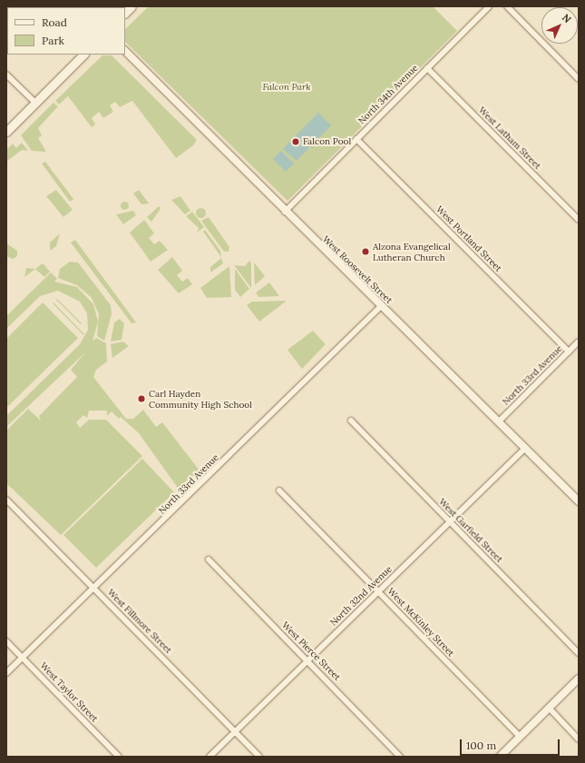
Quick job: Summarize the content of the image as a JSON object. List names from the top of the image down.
{
  "streets": {
    "street": [
      "North 34th Avenue",
      "West Latham Street",
      "West Portland Street",
      "West Roosevelt Street",
      "North 33rd Avenue",
      "West Garfield Street",
      "North 32nd Avenue",
      "West Fillmore Street",
      "West McKinley Street",
      "West Pierce Street",
      "West Taylor Street"
    ]
  },
  "crossings": [
    ["North 34th Avenue", "West Latham Street"],
    ["North 34th Avenue", "West Portland Street"],
    ["North 34th Avenue", "West Roosevelt Street"],
    ["West Portland Street", "North 33rd Avenue"],
    ["West Roosevelt Street", "North 33rd Avenue"],
    ["West Roosevelt Street", "North 32nd Avenue"],
    ["North 33rd Avenue", "West Fillmore Street"],
    ["North 33rd Avenue", "West Taylor Street"],
    ["West Garfield Street", "North 32nd Avenue"],
    ["North 32nd Avenue", "West Fillmore Street"],
    ["North 32nd Avenue", "West McKinley Street"],
    ["North 32nd Avenue", "West Pierce Street"]
  ],
  "parks": ["Falcon Park"],
  "places": ["Falcon Pool", "Alzona Evangelical Lutheran Church", "Carl Hayden Community High School"],
  "legend": ["Road", "Park"],
  "scale_bar": "100 m",
  "north": "top right"
}
